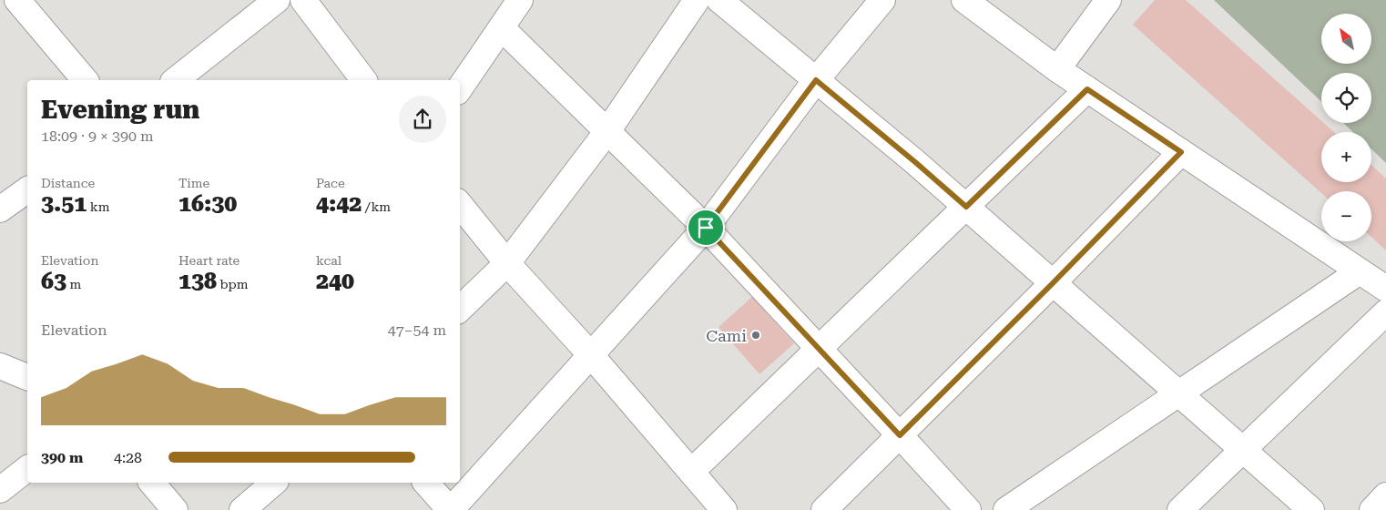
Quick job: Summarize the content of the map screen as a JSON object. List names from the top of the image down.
{
  "places": ["Cami"],
  "north": "top left",
  "page": {
    "map_buttons": ["+", "−"],
    "heading": ["Evening run", "18:09 · 9 × 390 m"],
    "stats": [
      ["Distance", "3.51 km"],
      ["Time", "16:30"],
      ["Pace", "4:42 /km"],
      ["Elevation", "63 m"],
      ["Heart rate", "138 bpm"],
      ["kcal", "240"]
    ],
    "chart": ["Elevation", "47–54 m"],
    "list": [
      {
        "name": "390 m",
        "note": "4:28"
      }
    ]
  }
}
